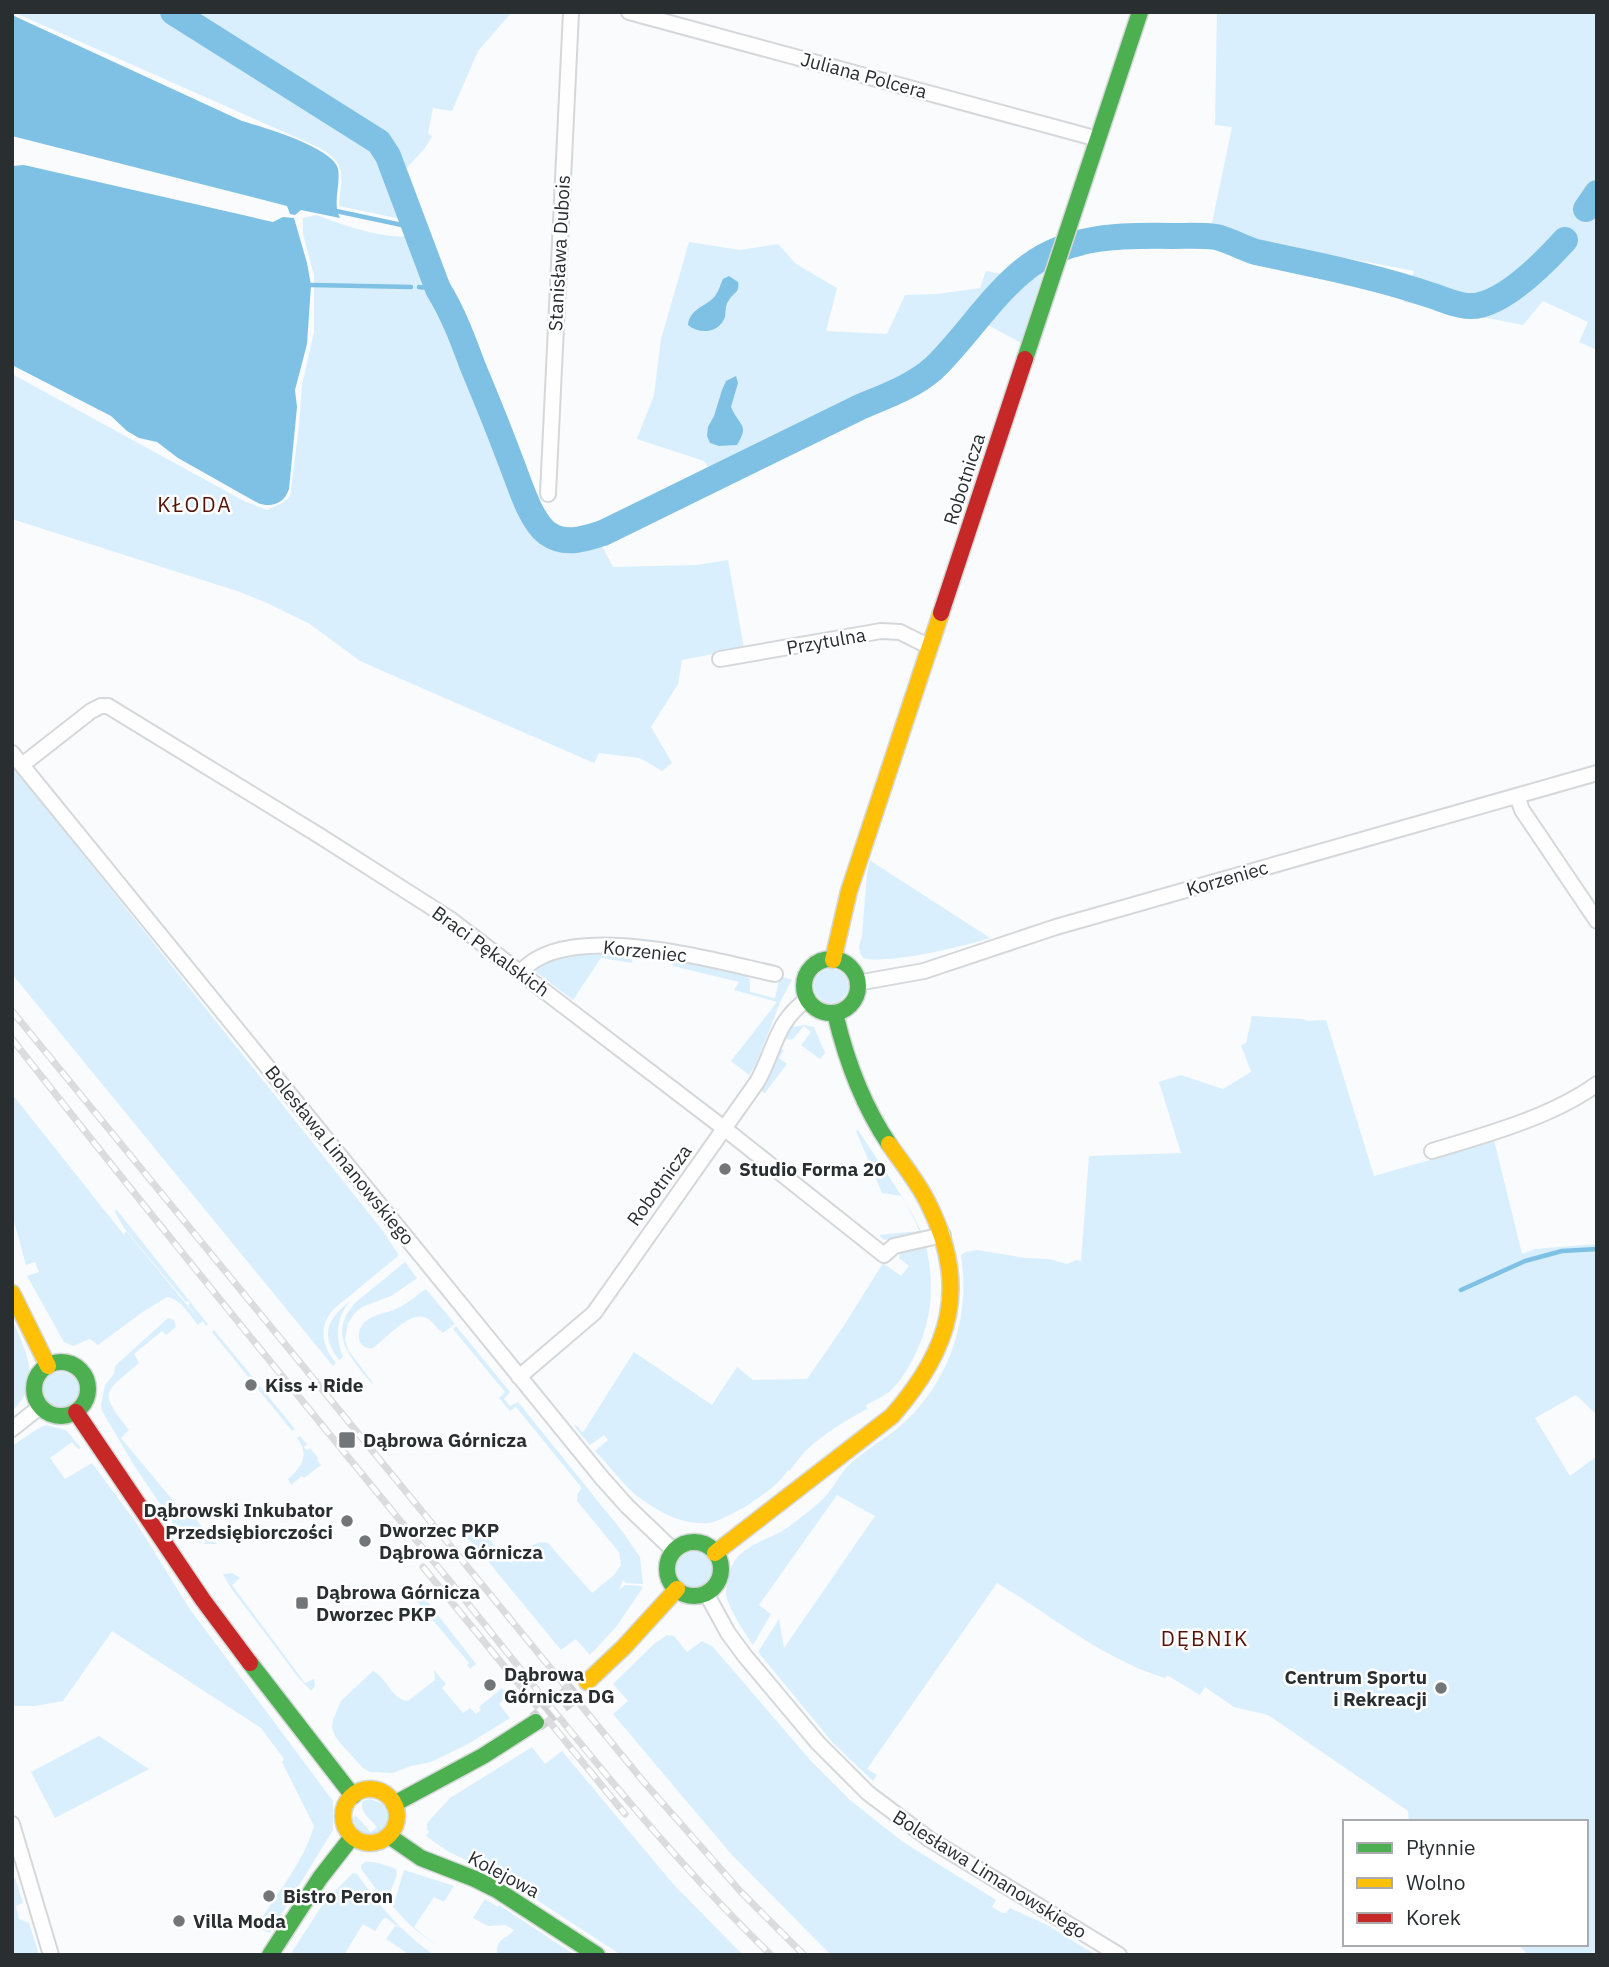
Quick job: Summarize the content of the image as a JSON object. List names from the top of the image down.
{
  "streets": {
    "street": [
      "Juliana Polcera",
      "Stanisława Dubois",
      "Robotnicza",
      "Przytulna",
      "Korzeniec",
      "Braci Pękalskich",
      "Bolesława Limanowskiego",
      "Kolejowa"
    ]
  },
  "crossings": [
    ["Juliana Polcera", "Robotnicza"],
    ["Robotnicza", "Przytulna"],
    ["Robotnicza", "Korzeniec"],
    ["Robotnicza", "Braci Pękalskich"],
    ["Robotnicza", "Bolesława Limanowskiego"],
    ["Korzeniec", "Braci Pękalskich"],
    ["Braci Pękalskich", "Bolesława Limanowskiego"]
  ],
  "districts": ["KŁODA", "DĘBNIK"],
  "places": {
    "other": [
      "Studio Forma 20",
      "Kiss + Ride",
      "Dąbrowski Inkubator Przedsiębiorczości",
      "Dworzec PKP Dąbrowa Górnicza",
      "Dąbrowa Górnicza DG",
      "Centrum Sportu i Rekreacji",
      "Bistro Peron",
      "Villa Moda"
    ],
    "transit": ["Dąbrowa Górnicza", "Dąbrowa Górnicza Dworzec PKP"]
  },
  "legend": ["Płynnie", "Wolno", "Korek"]
}
